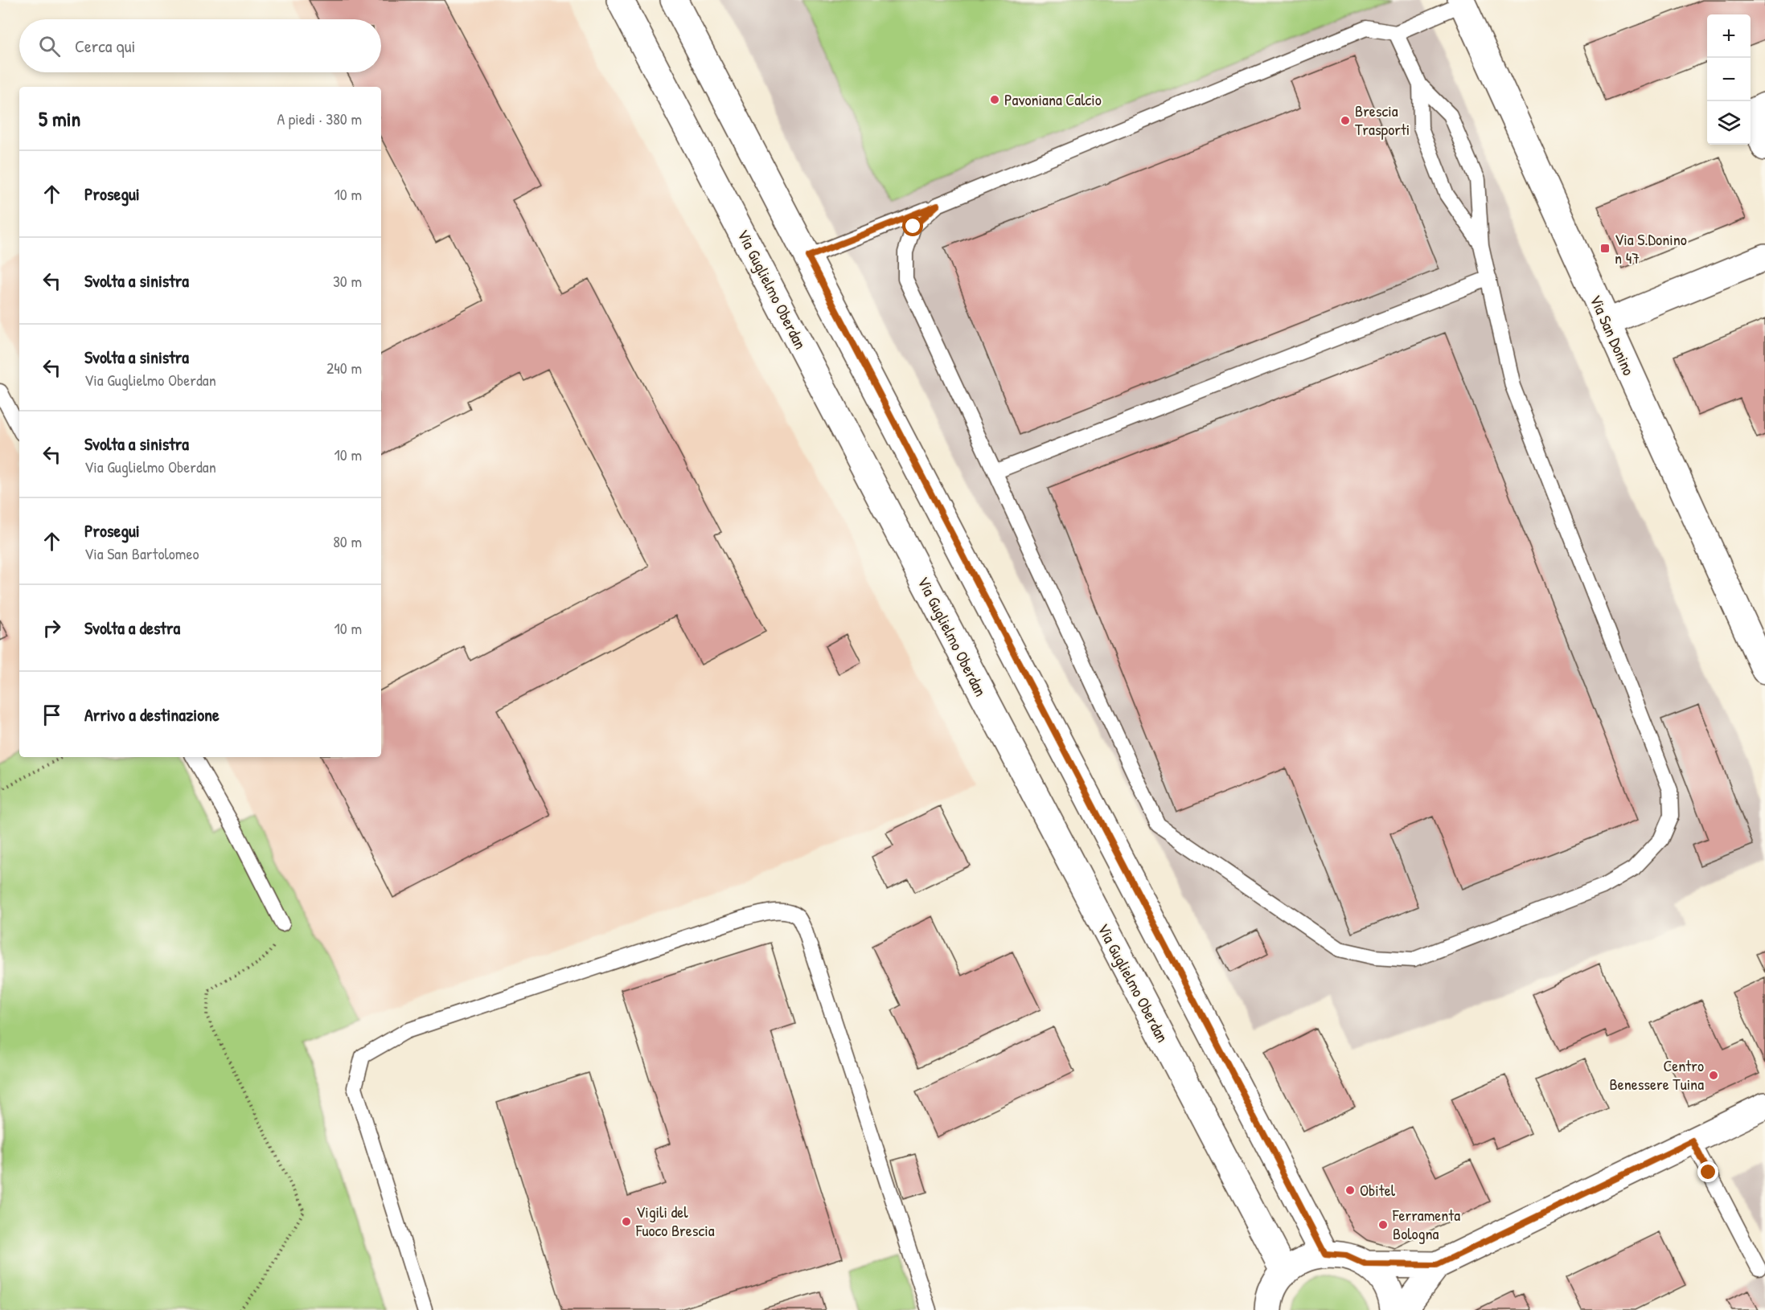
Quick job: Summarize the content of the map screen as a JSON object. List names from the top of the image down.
{
  "streets": {
    "main road": ["Via Guglielmo Oberdan", "Via San Donino"]
  },
  "places": {
    "other": [
      "Pavoniana Calcio",
      "Brescia Trasporti",
      "Centro Benessere Tuina",
      "Obitel",
      "Vigili del Fuoco Brescia",
      "Ferramenta Bologna"
    ],
    "transit": ["Via S.Donino n 47"]
  },
  "page": {
    "map_buttons": ["+", "−"],
    "search": "Cerca qui",
    "heading": ["5 min", "A piedi · 380 m"],
    "list": [
      ["Prosegui", "10 m"],
      ["Svolta a sinistra", "30 m"],
      ["Svolta a sinistra", "Via Guglielmo Oberdan", "240 m"],
      ["Svolta a sinistra", "Via Guglielmo Oberdan", "10 m"],
      ["Prosegui", "Via San Bartolomeo", "80 m"],
      ["Svolta a destra", "10 m"],
      "Arrivo a destinazione"
    ]
  }
}
